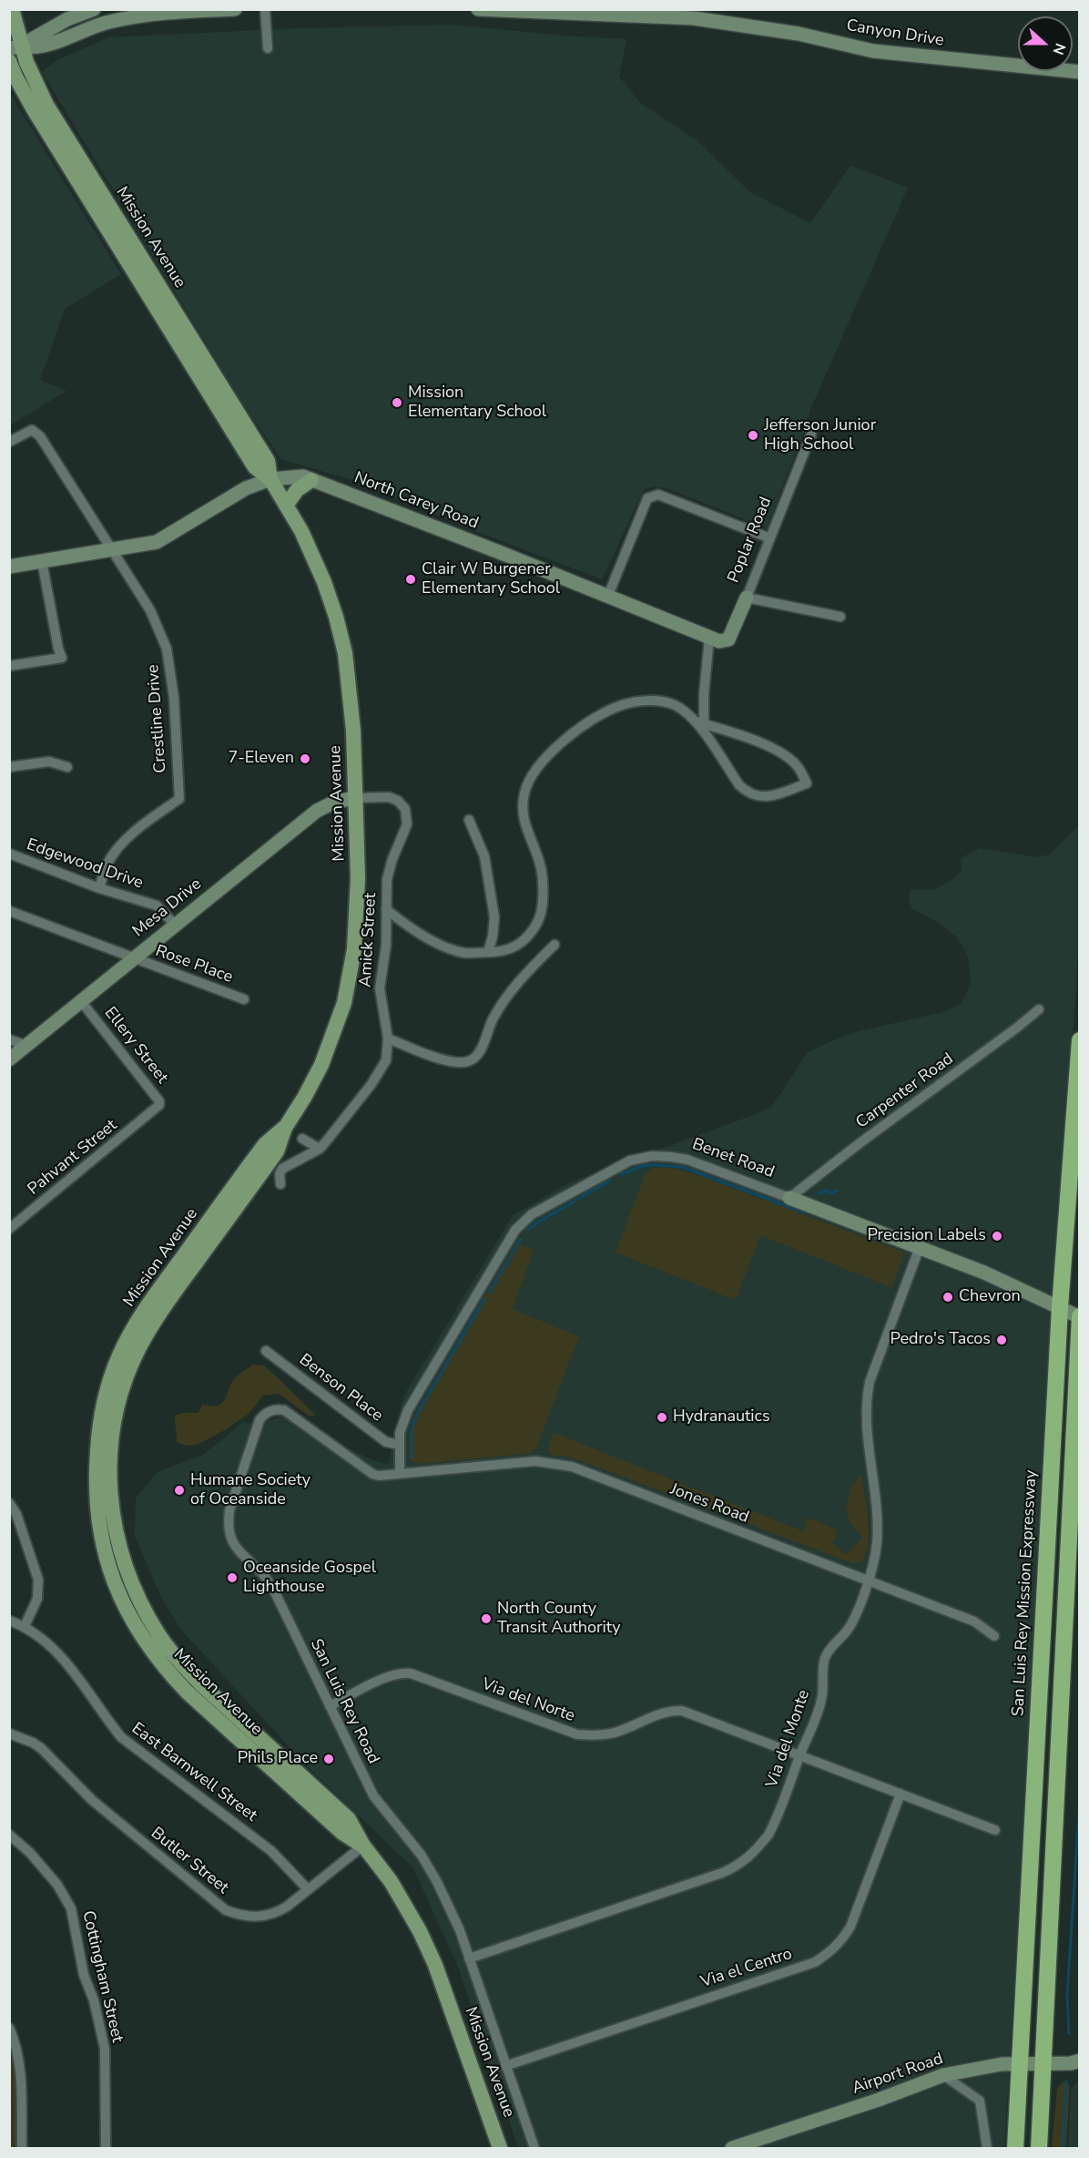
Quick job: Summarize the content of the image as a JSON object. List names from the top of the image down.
{
  "streets": {
    "highway": ["San Luis Rey Mission Expressway"],
    "main road": ["Mission Avenue"],
    "street": [
      "Canyon Drive",
      "North Carey Road",
      "Poplar Road",
      "Crestline Drive",
      "Edgewood Drive",
      "Mesa Drive",
      "Amick Street",
      "Rose Place",
      "Ellery Street",
      "Carpenter Road",
      "Pahvant Street",
      "Benet Road",
      "Benson Place",
      "Jones Road",
      "Via del Norte",
      "San Luis Rey Road",
      "Via del Monte",
      "East Barnwell Street",
      "Butler Street",
      "Via el Centro",
      "Cottingham Street",
      "Airport Road"
    ]
  },
  "crossings": [
    ["Mission Avenue", "North Carey Road"],
    ["Mission Avenue", "Mesa Drive"],
    ["Mission Avenue", "Amick Street"],
    ["Mission Avenue", "Butler Street"],
    ["North Carey Road", "Poplar Road"],
    ["North Carey Road", "Crestline Drive"],
    ["Crestline Drive", "Edgewood Drive"],
    ["Edgewood Drive", "Mesa Drive"],
    ["Mesa Drive", "Amick Street"],
    ["Mesa Drive", "Rose Place"],
    ["Mesa Drive", "Ellery Street"],
    ["Ellery Street", "Pahvant Street"],
    ["Carpenter Road", "Benet Road"],
    ["Benet Road", "Benson Place"],
    ["Benet Road", "Jones Road"],
    ["Benet Road", "San Luis Rey Mission Expressway"],
    ["Benet Road", "San Luis Rey Road"],
    ["Benet Road", "Via del Monte"],
    ["Jones Road", "San Luis Rey Road"],
    ["Jones Road", "Via del Monte"],
    ["San Luis Rey Mission Expressway", "Airport Road"],
    ["Via del Norte", "San Luis Rey Road"],
    ["Via del Norte", "Via del Monte"],
    ["Via del Norte", "Via el Centro"],
    ["San Luis Rey Road", "Via del Monte"],
    ["San Luis Rey Road", "Via el Centro"],
    ["East Barnwell Street", "Butler Street"]
  ],
  "places": [
    "Mission Elementary School",
    "Jefferson Junior High School",
    "Clair W Burgener Elementary School",
    "7-Eleven",
    "Precision Labels",
    "Chevron",
    "Pedro's Tacos",
    "Hydranautics",
    "Humane Society of Oceanside",
    "Oceanside Gospel Lighthouse",
    "North County Transit Authority",
    "Phils Place"
  ],
  "north": "right"
}
